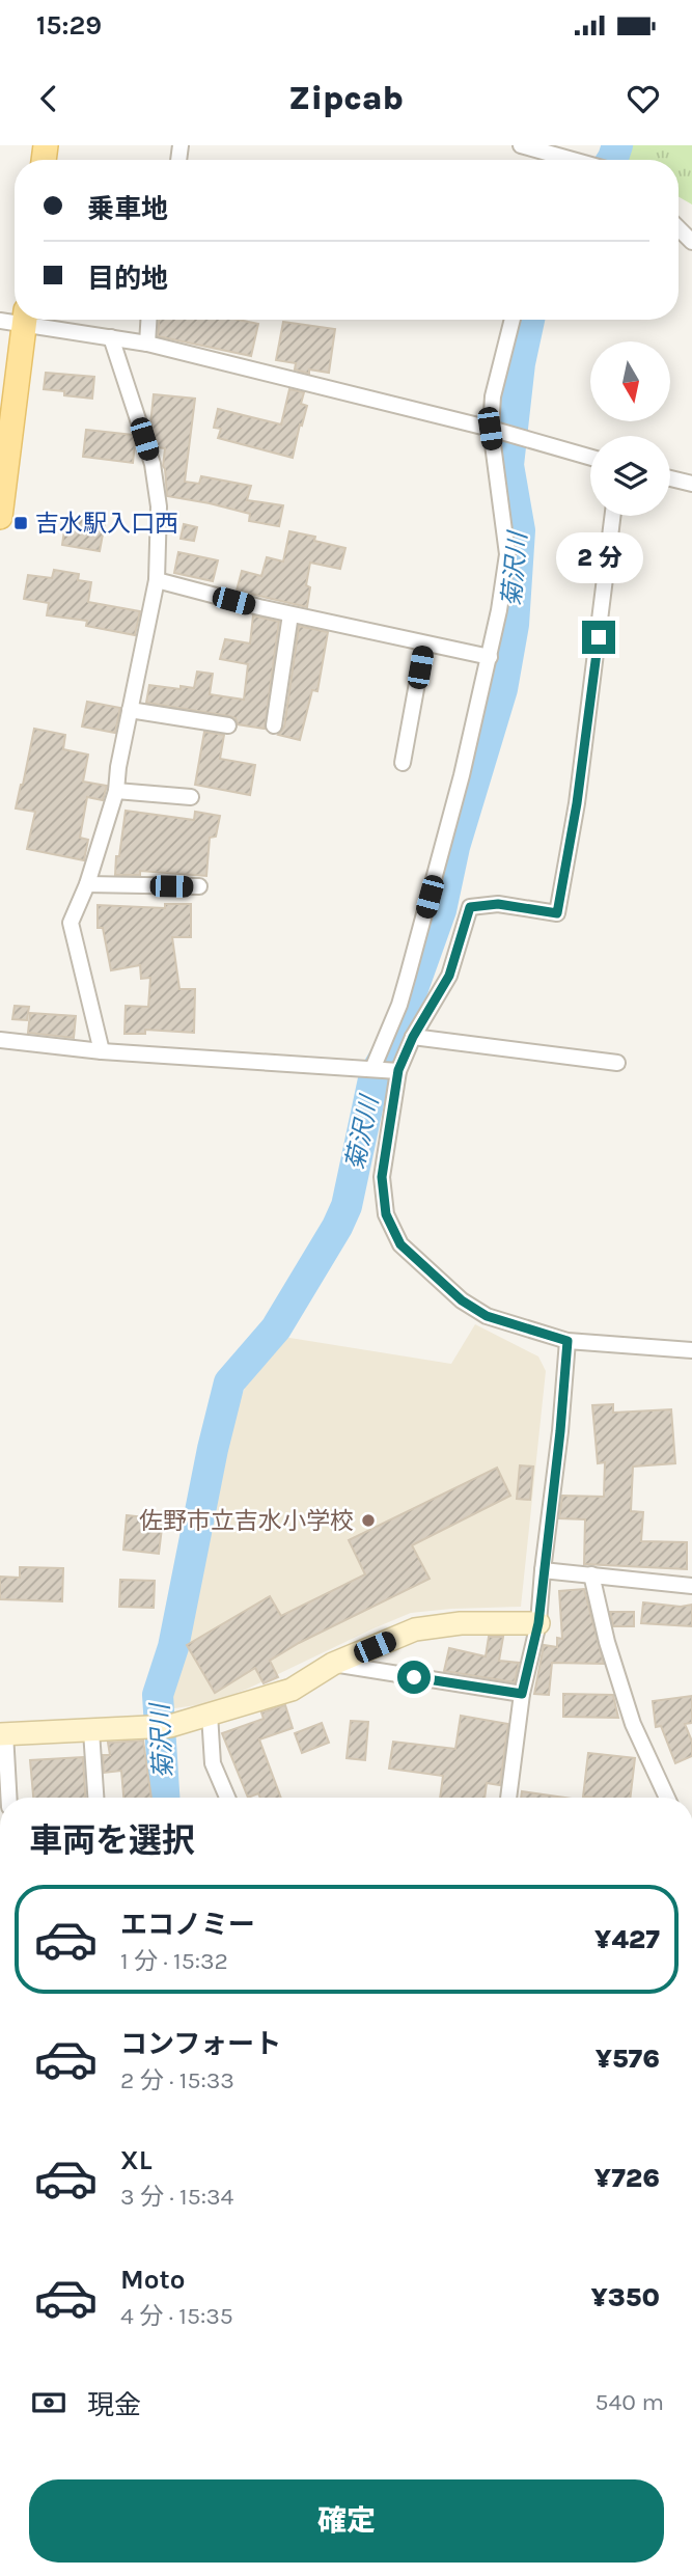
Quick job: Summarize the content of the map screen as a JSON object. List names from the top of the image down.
{
  "water": ["菊沢川"],
  "places": {
    "transit": ["吉水駅入口西"],
    "other": ["佐野市立吉水小学校"]
  },
  "north": "bottom",
  "page": {
    "status": "15:29",
    "header": "Zipcab",
    "banner": ["乗車地", "目的地"],
    "bubble": "2 分",
    "heading": "車両を選択",
    "list": [
      {
        "name": "エコノミー",
        "note": "1 分 · 15:32",
        "value": "¥427"
      },
      {
        "name": "コンフォート",
        "note": "2 分 · 15:33",
        "value": "¥576"
      },
      {
        "name": "XL",
        "note": "3 分 · 15:34",
        "value": "¥726"
      },
      {
        "name": "Moto",
        "note": "4 分 · 15:35",
        "value": "¥350"
      }
    ],
    "pay": ["現金", "540 m"],
    "buttons": "確定"
  }
}
